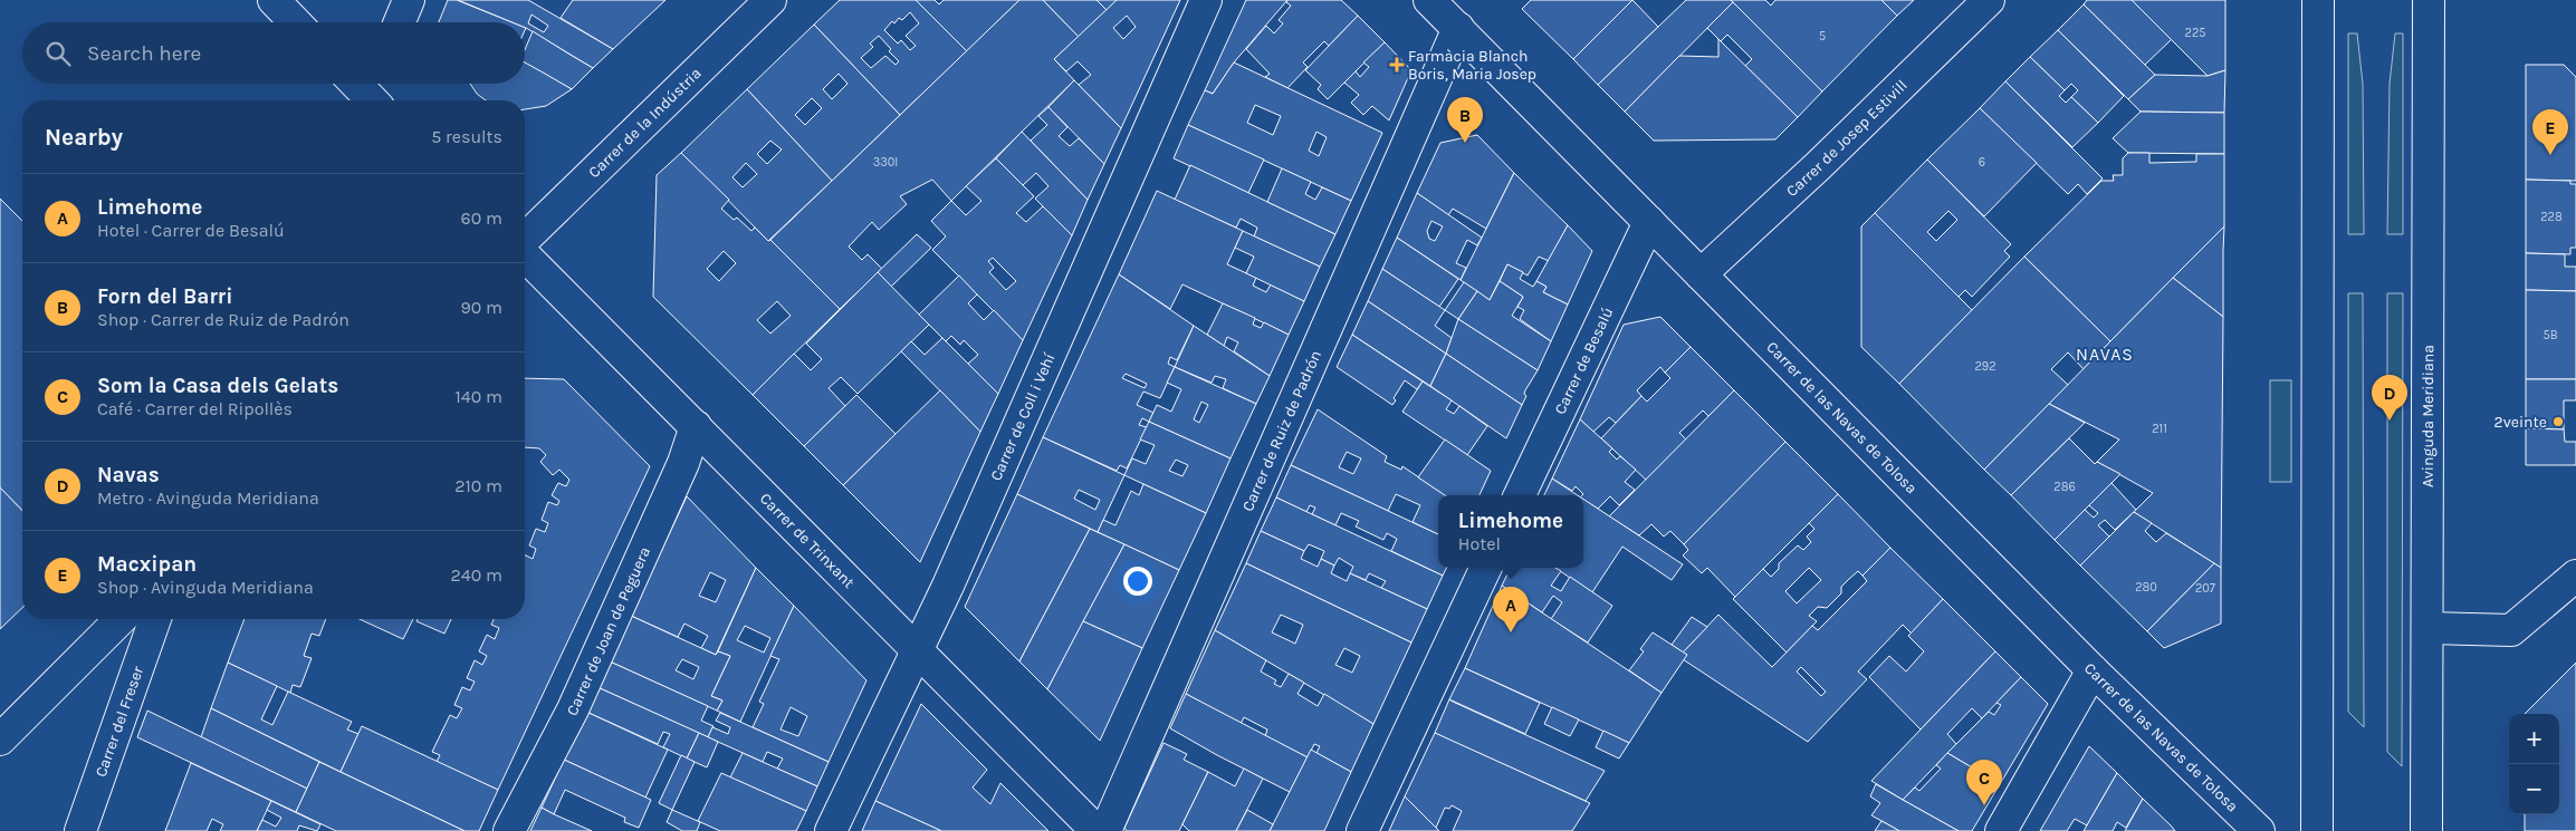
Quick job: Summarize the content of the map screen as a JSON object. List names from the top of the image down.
{
  "streets": {
    "street": [
      "Carrer de la Indústria",
      "Carrer de Josep Estivill",
      "Carrer de Besalú",
      "Avinguda Meridiana",
      "Carrer de Coll i Vehí",
      "Carrer de las Navas de Tolosa",
      "Carrer de Ruiz de Padrón",
      "Carrer de Trinxant",
      "Carrer de Joan de Peguera",
      "Carrer del Freser"
    ]
  },
  "crossings": [
    ["Carrer de Josep Estivill", "Carrer de las Navas de Tolosa"],
    ["Carrer de Besalú", "Carrer de las Navas de Tolosa"],
    ["Carrer de Coll i Vehí", "Carrer de Trinxant"],
    ["Carrer de las Navas de Tolosa", "Carrer de Ruiz de Padrón"],
    ["Carrer de Trinxant", "Carrer de Joan de Peguera"]
  ],
  "districts": ["NAVAS"],
  "places": {
    "health": ["Farmàcia Blanch Boris, Maria Josep"],
    "other": ["2veinte"]
  },
  "house_numbers": [
    "225",
    "5",
    "330I",
    "6",
    "228",
    "5B",
    "292",
    "211",
    "286",
    "280",
    "207"
  ],
  "page": {
    "search": "Search here",
    "pins": [
      "B",
      "E",
      "D",
      "A",
      "C"
    ],
    "heading": ["Nearby", "5 results"],
    "list": [
      {
        "mark": "A",
        "name": "Limehome",
        "note": "Hotel · Carrer de Besalú",
        "value": "60 m"
      },
      {
        "mark": "B",
        "name": "Forn del Barri",
        "note": "Shop · Carrer de Ruiz de Padrón",
        "value": "90 m"
      },
      {
        "mark": "C",
        "name": "Som la Casa dels Gelats",
        "note": "Café · Carrer del Ripollès",
        "value": "140 m"
      },
      {
        "mark": "D",
        "name": "Navas",
        "note": "Metro · Avinguda Meridiana",
        "value": "210 m"
      },
      {
        "mark": "E",
        "name": "Macxipan",
        "note": "Shop · Avinguda Meridiana",
        "value": "240 m"
      }
    ],
    "popup": ["Limehome", "Hotel"],
    "map_buttons": ["+", "−"]
  }
}
